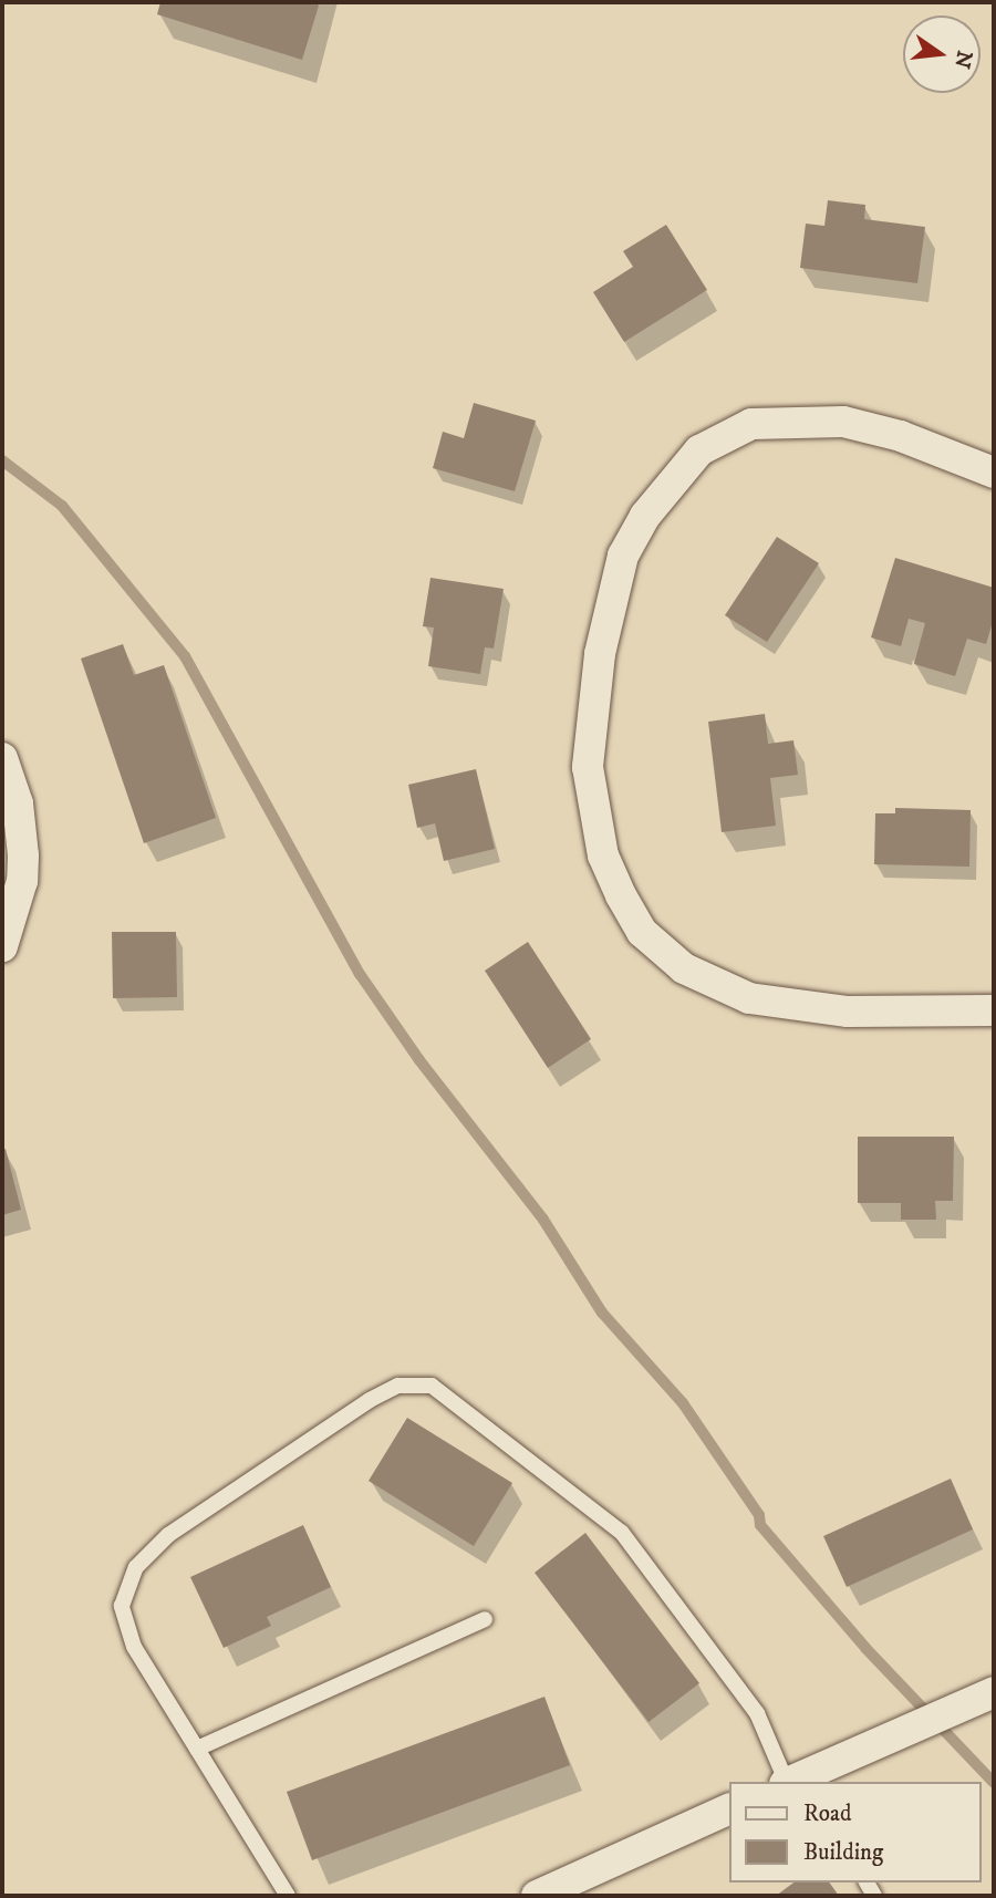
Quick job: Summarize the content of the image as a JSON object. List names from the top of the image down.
{
  "legend": ["Road", "Building"],
  "north": "right"
}
